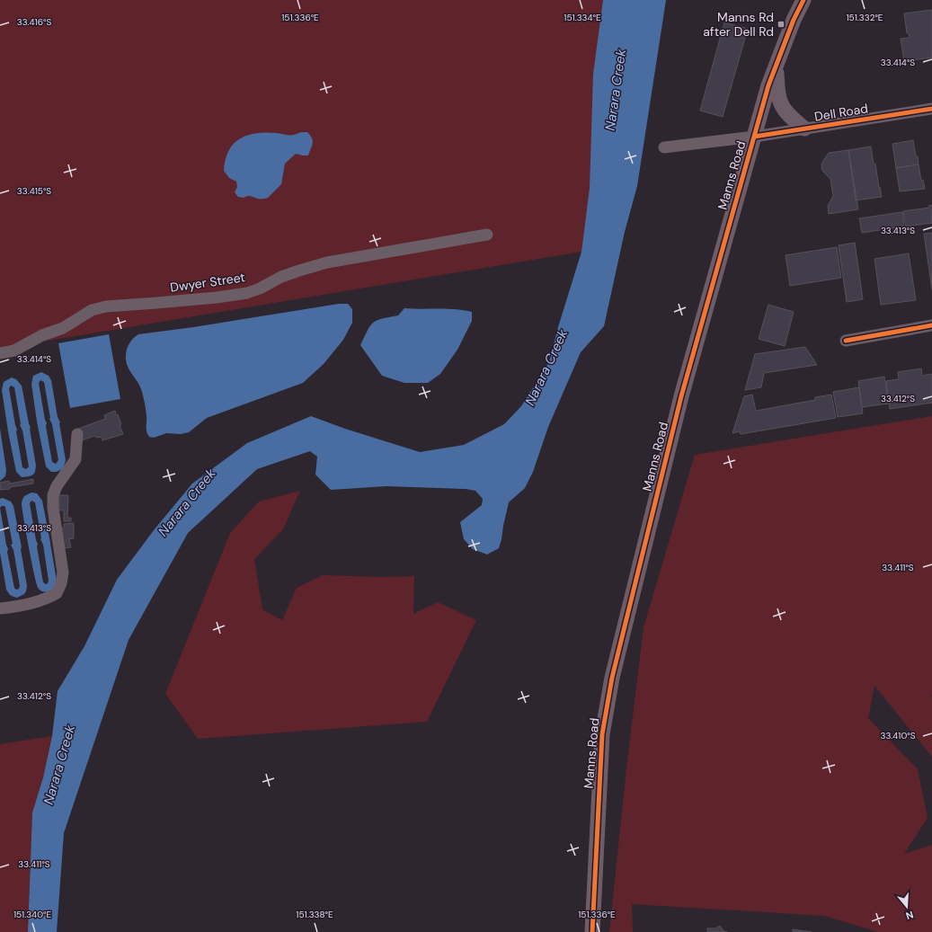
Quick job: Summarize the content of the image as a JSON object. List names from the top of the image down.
{
  "streets": {
    "main road": ["Manns Road"],
    "street": ["Dell Road", "Dwyer Street"]
  },
  "crossings": [
    ["Dell Road", "Manns Road"]
  ],
  "water": ["Narara Creek"],
  "places": {
    "transit": ["Manns Rd after Dell Rd"]
  },
  "north": "bottom",
  "coordinates": [
    "151.336°E",
    "151.334°E",
    "151.332°E",
    "33.416°S",
    "33.414°S",
    "33.415°S",
    "33.413°S",
    "33.412°S",
    "33.411°S",
    "33.410°S",
    "151.340°E",
    "151.338°E"
  ]
}
